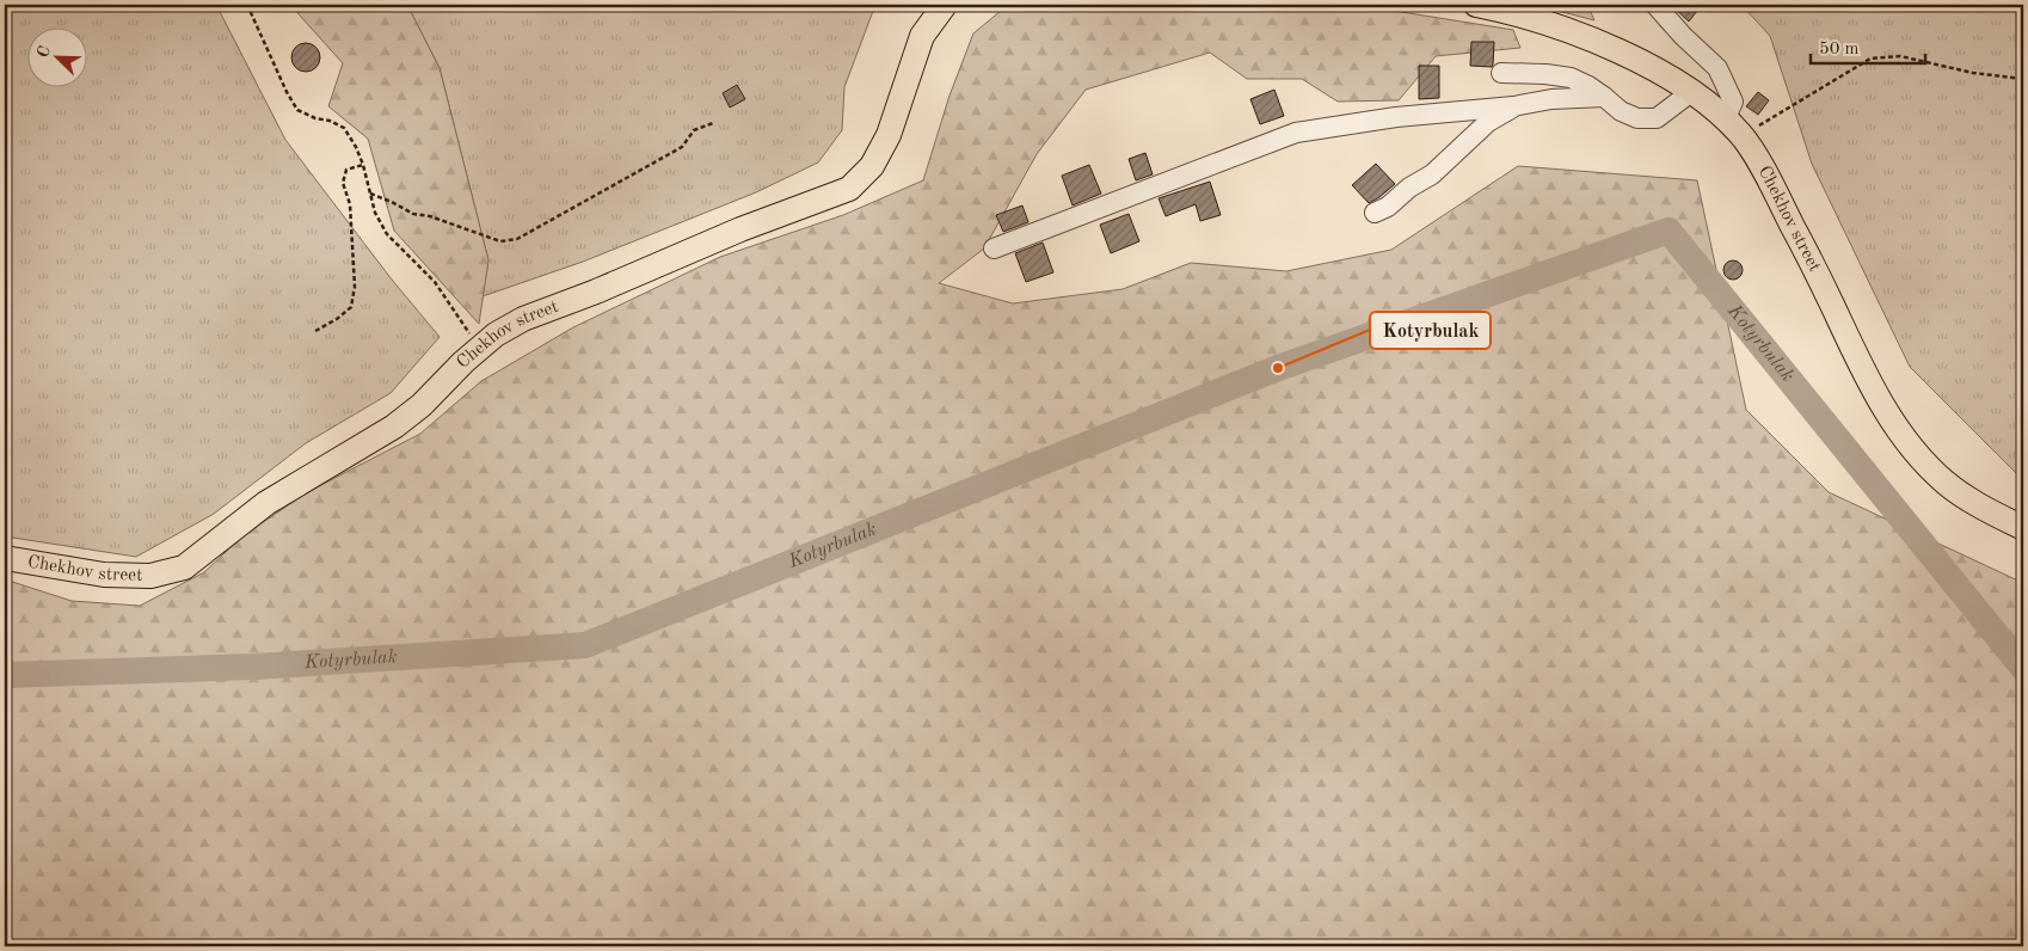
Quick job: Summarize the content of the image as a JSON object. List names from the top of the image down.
{
  "streets": {
    "main road": ["Chekhov street"]
  },
  "water": ["Kotyrbulak"],
  "places": ["Kotyrbulak"],
  "scale_bar": "50 m",
  "north": "top left"
}
